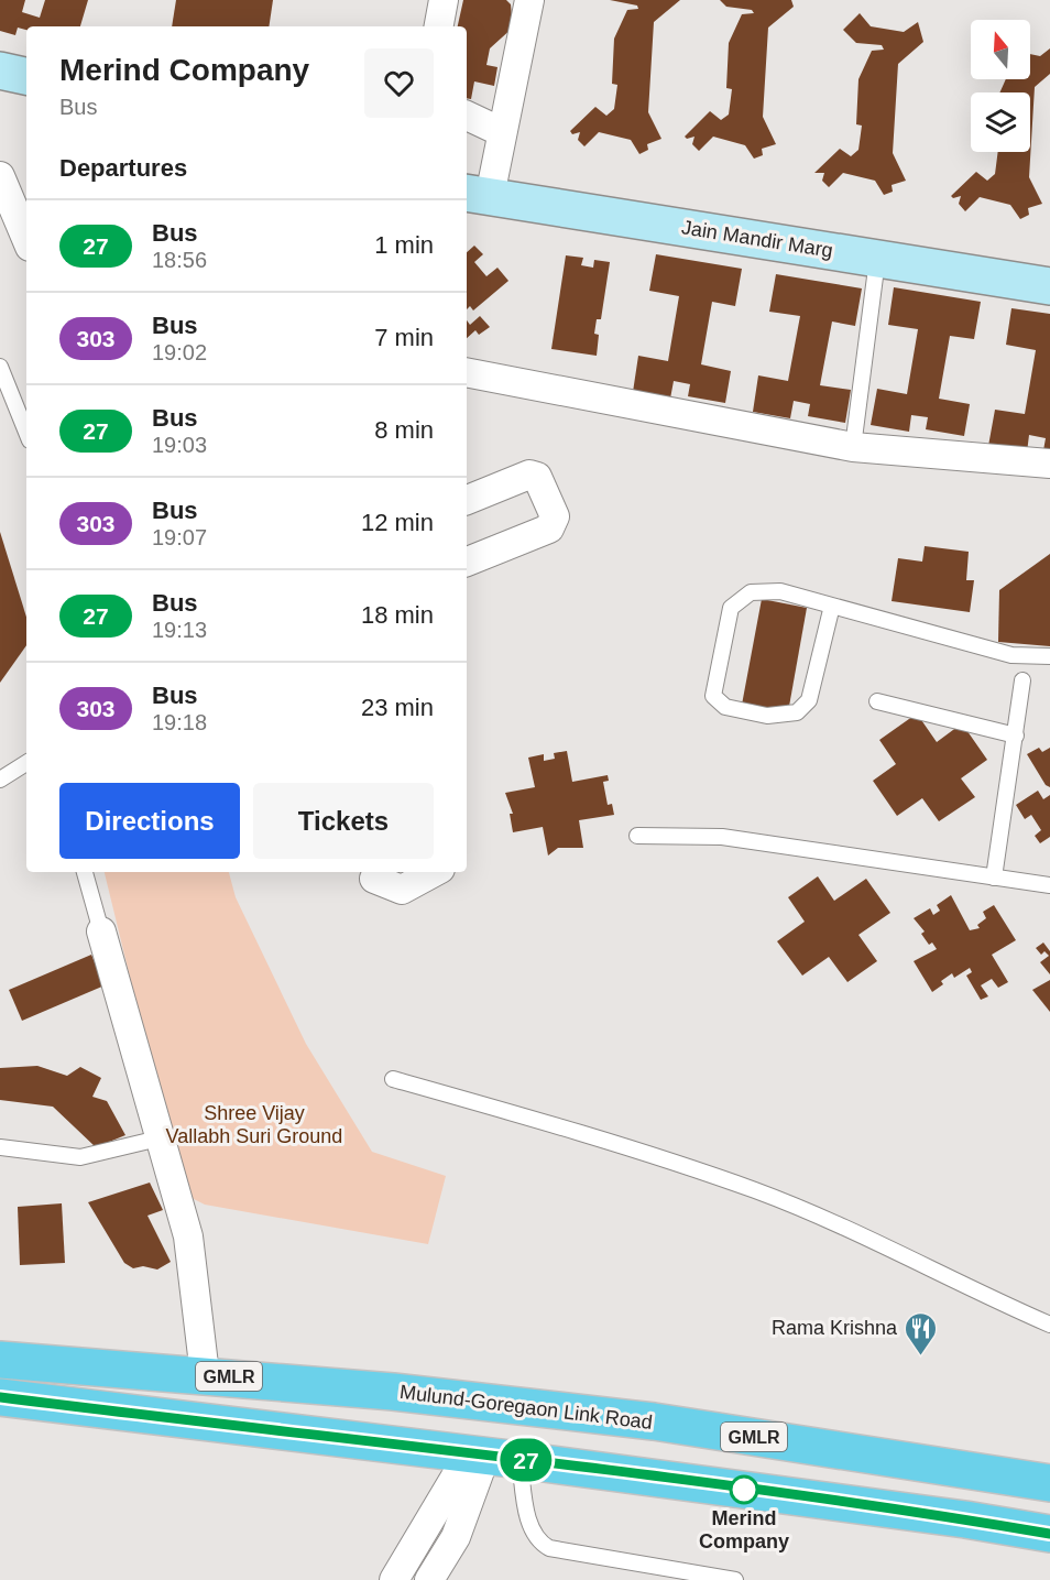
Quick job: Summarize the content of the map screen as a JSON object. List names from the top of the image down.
{
  "streets": {
    "main road": ["GMLR", "Mulund-Goregaon Link Road"],
    "street": ["Jain Mandir Marg"]
  },
  "parks": ["Shree Vijay Vallabh Suri Ground"],
  "places": {
    "restaurant": ["Rama Krishna"],
    "other": ["Merind Company"]
  },
  "lines": ["bus line 27"],
  "north": "top",
  "page": {
    "on_map": "27",
    "heading": [
      ["Merind Company", "Bus"],
      "Departures"
    ],
    "list": [
      {
        "mark": "27",
        "name": "Bus",
        "note": "18:56",
        "value": "1 min"
      },
      {
        "mark": "303",
        "name": "Bus",
        "note": "19:02",
        "value": "7 min"
      },
      {
        "mark": "27",
        "name": "Bus",
        "note": "19:03",
        "value": "8 min"
      },
      {
        "mark": "303",
        "name": "Bus",
        "note": "19:07",
        "value": "12 min"
      },
      {
        "mark": "27",
        "name": "Bus",
        "note": "19:13",
        "value": "18 min"
      },
      {
        "mark": "303",
        "name": "Bus",
        "note": "19:18",
        "value": "23 min"
      }
    ],
    "buttons": ["Directions", "Tickets"]
  }
}
